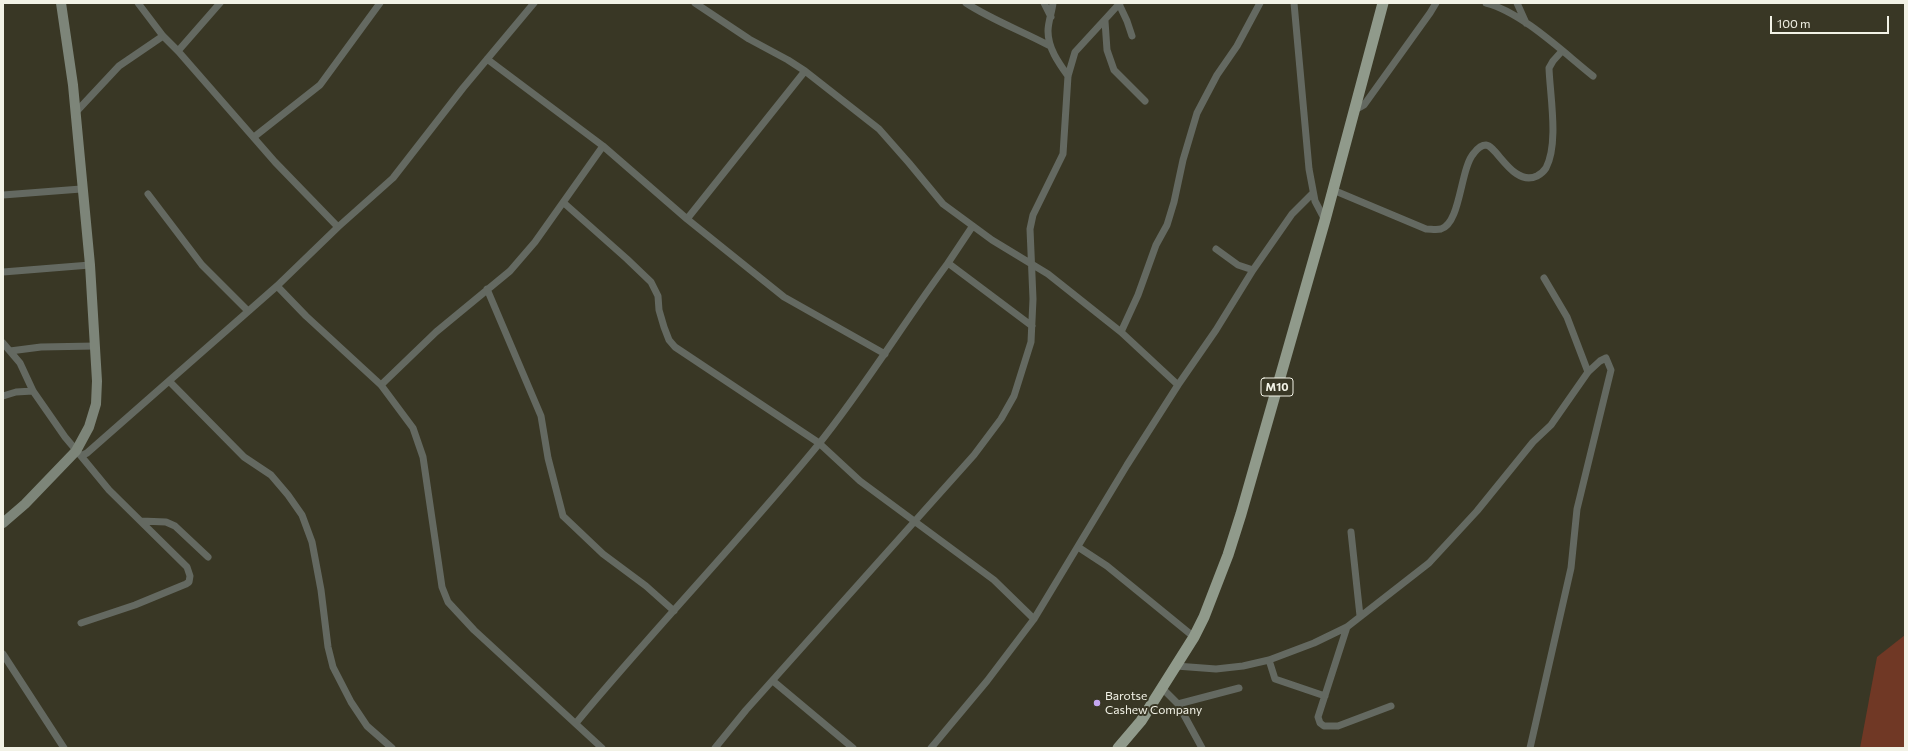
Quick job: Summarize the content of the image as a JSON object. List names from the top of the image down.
{
  "streets": {
    "main road": ["M10"]
  },
  "places": ["Barotse Cashew Company"],
  "scale_bar": "100 m"
}
